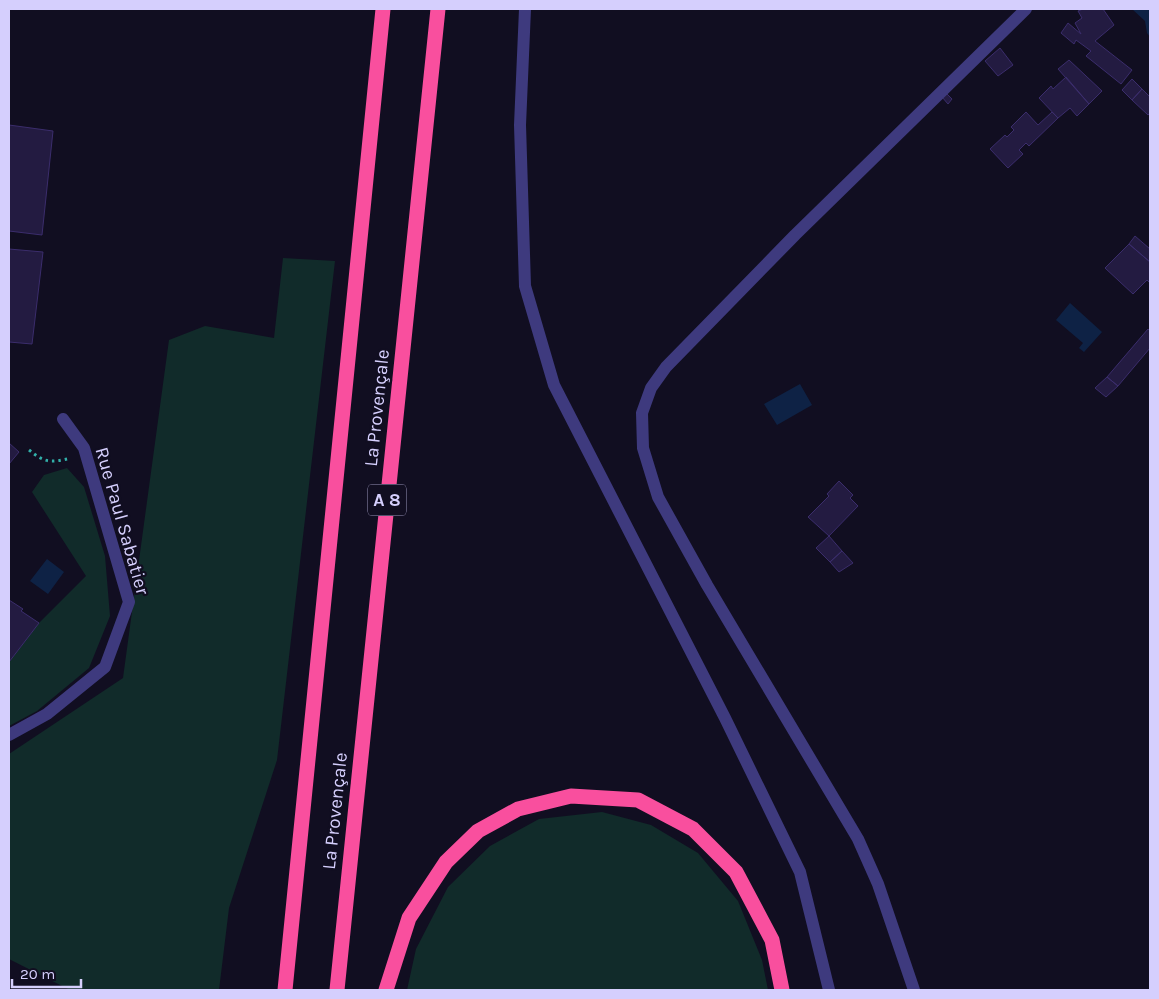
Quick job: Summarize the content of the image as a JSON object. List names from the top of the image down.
{
  "streets": {
    "highway": ["La Provençale", "A 8"],
    "street": ["Rue Paul Sabatier"]
  },
  "scale_bar": "20 m"
}
